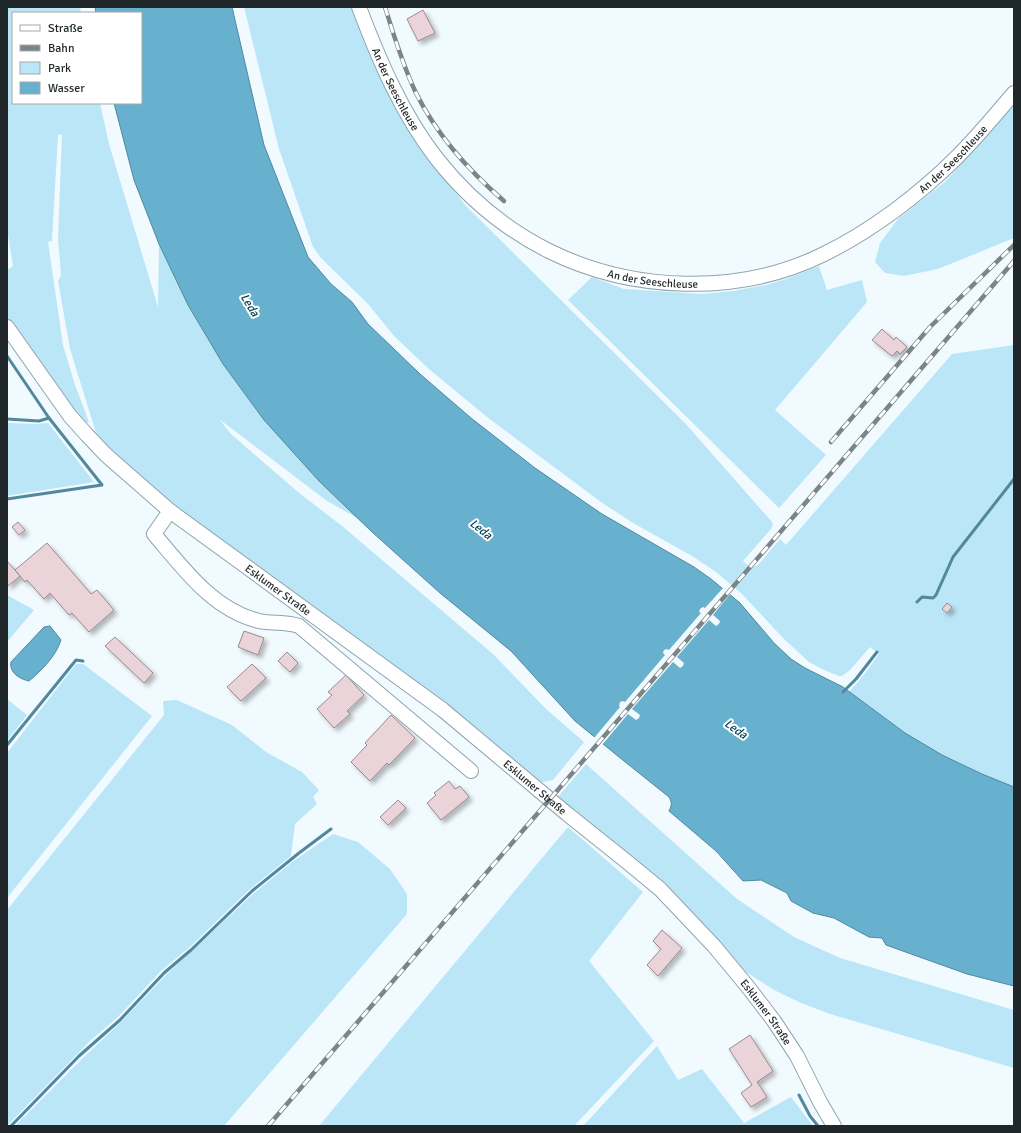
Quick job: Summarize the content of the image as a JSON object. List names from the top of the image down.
{
  "streets": {
    "street": ["An der Seeschleuse", "Esklumer Straße"]
  },
  "water": ["Leda"],
  "legend": [
    "Straße",
    "Bahn",
    "Park",
    "Wasser"
  ]
}
